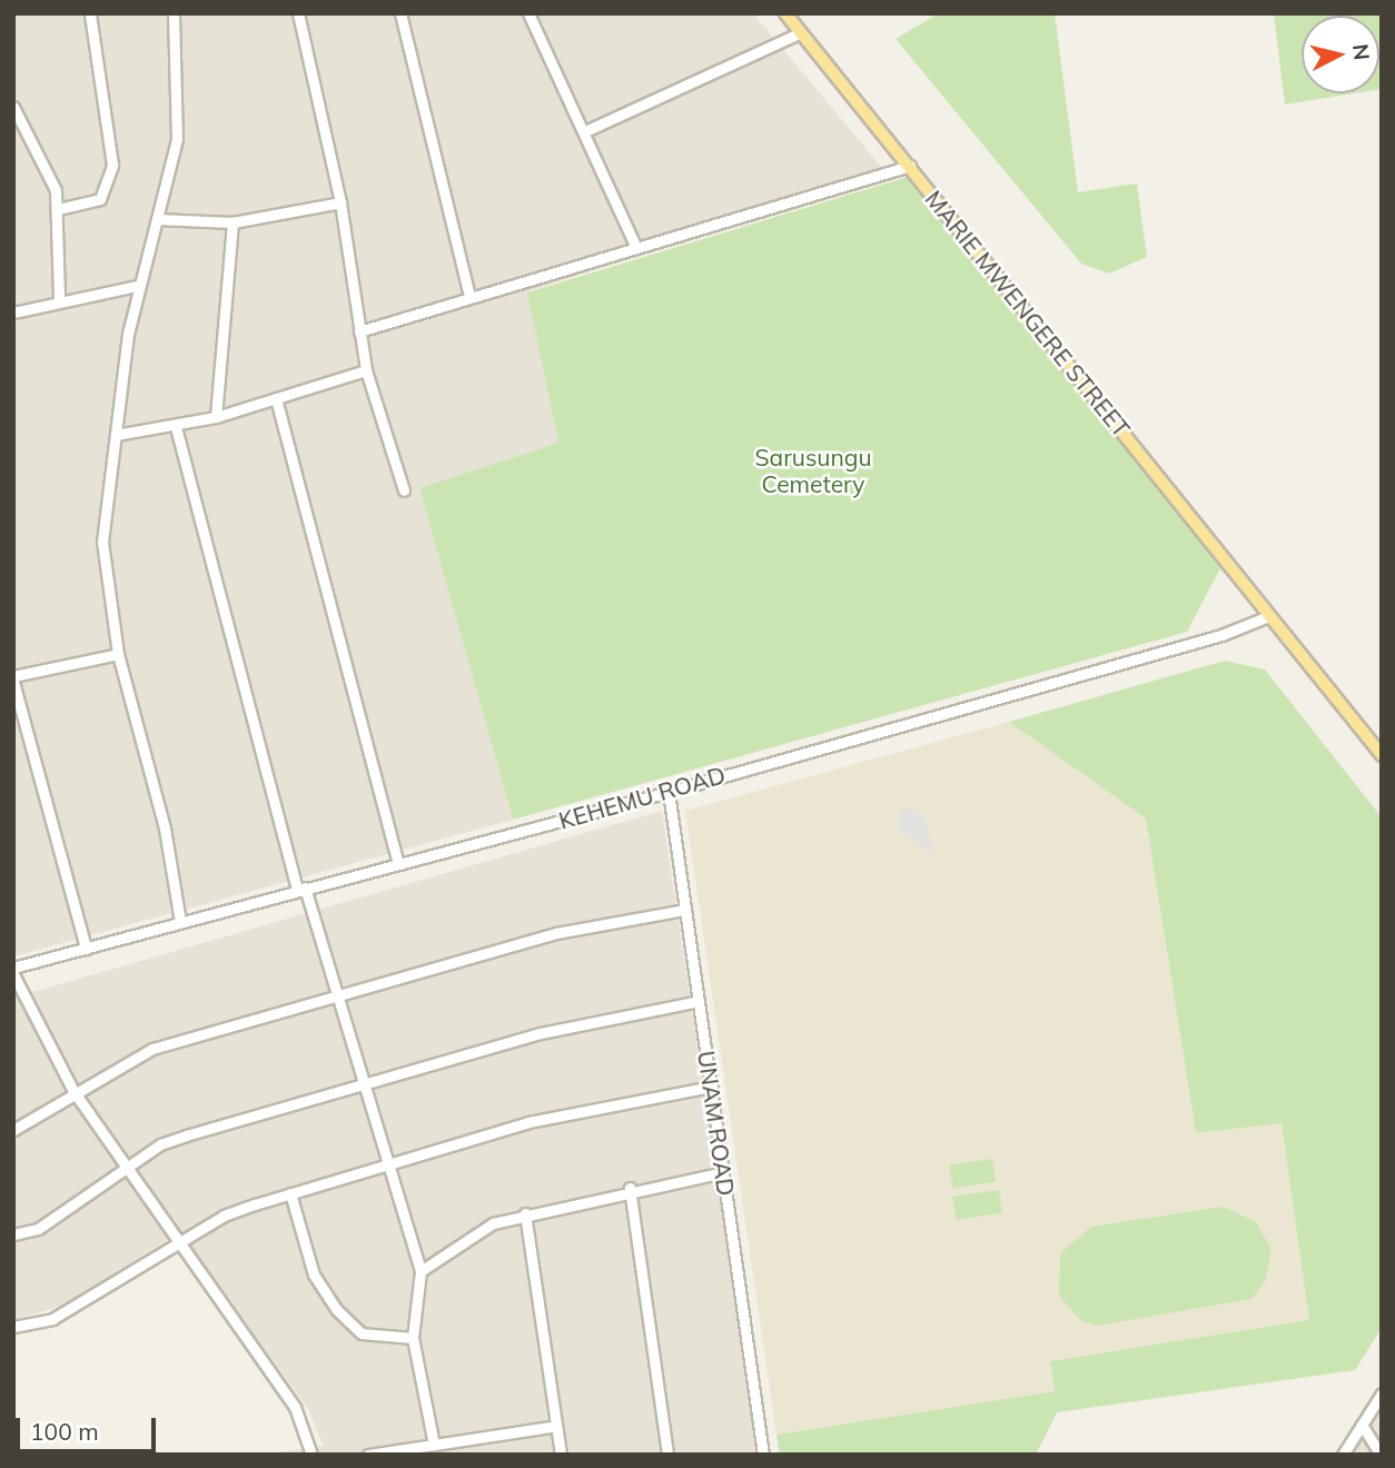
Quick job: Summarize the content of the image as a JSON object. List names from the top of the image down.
{
  "streets": {
    "main road": ["MARIE MWENGERE STREET"],
    "street": ["KEHEMU ROAD", "UNAM ROAD"]
  },
  "crossings": [
    ["MARIE MWENGERE STREET", "KEHEMU ROAD"],
    ["KEHEMU ROAD", "UNAM ROAD"]
  ],
  "parks": ["Sarusungu Cemetery"],
  "scale_bar": "100 m",
  "north": "right"
}
